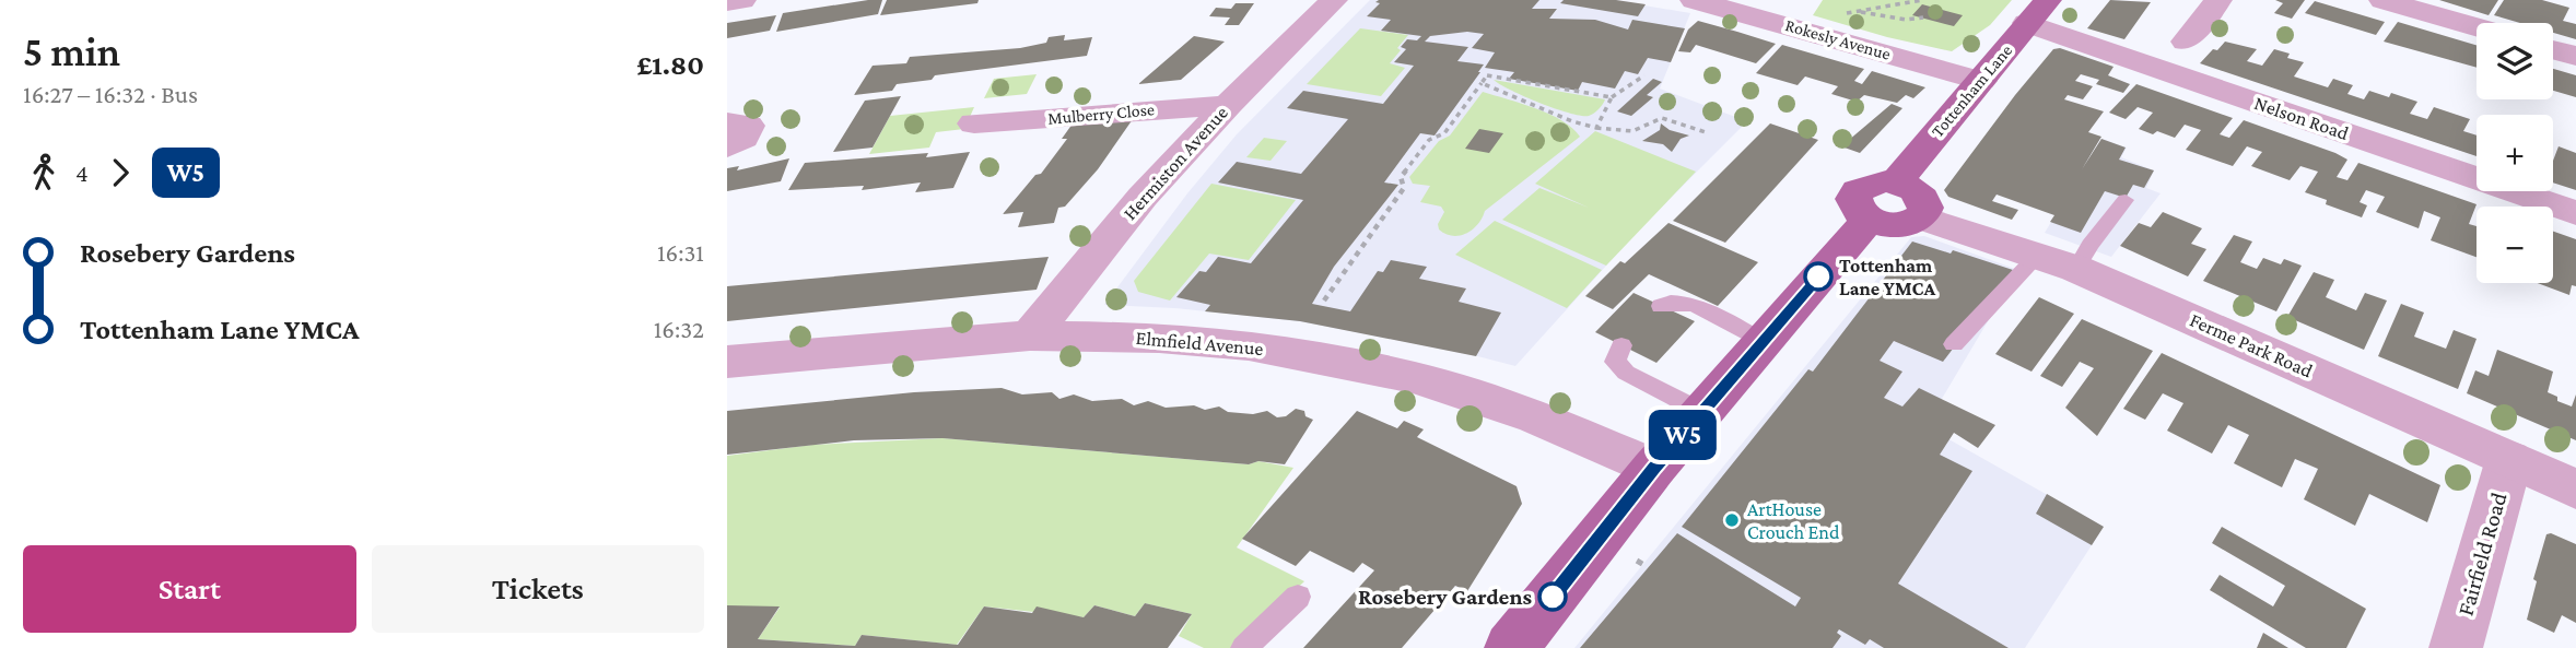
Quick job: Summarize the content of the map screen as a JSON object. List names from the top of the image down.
{
  "streets": {
    "main road": ["Tottenham Lane"],
    "street": [
      "Rokesly Avenue",
      "Mulberry Close",
      "Nelson Road",
      "Hermiston Avenue",
      "Elmfield Avenue",
      "Ferme Park Road",
      "Fairfield Road"
    ]
  },
  "crossings": [
    ["Rokesly Avenue", "Tottenham Lane"],
    ["Tottenham Lane", "Nelson Road"],
    ["Tottenham Lane", "Ferme Park Road"],
    ["Mulberry Close", "Hermiston Avenue"],
    ["Hermiston Avenue", "Elmfield Avenue"],
    ["Ferme Park Road", "Fairfield Road"]
  ],
  "places": ["Tottenham Lane YMCA", "ArtHouse Crouch End", "Rosebery Gardens"],
  "lines": ["bus line W5"],
  "page": {
    "heading": ["5 min", "16:27 – 16:32 · Bus", "£1.80"],
    "on_map": "W5",
    "map_buttons": ["+", "−"],
    "legs": ["4", "W5"],
    "list": [
      {
        "name": "Rosebery Gardens",
        "value": "16:31"
      },
      {
        "name": "Tottenham Lane YMCA",
        "value": "16:32"
      }
    ],
    "buttons": ["Start", "Tickets"]
  }
}
